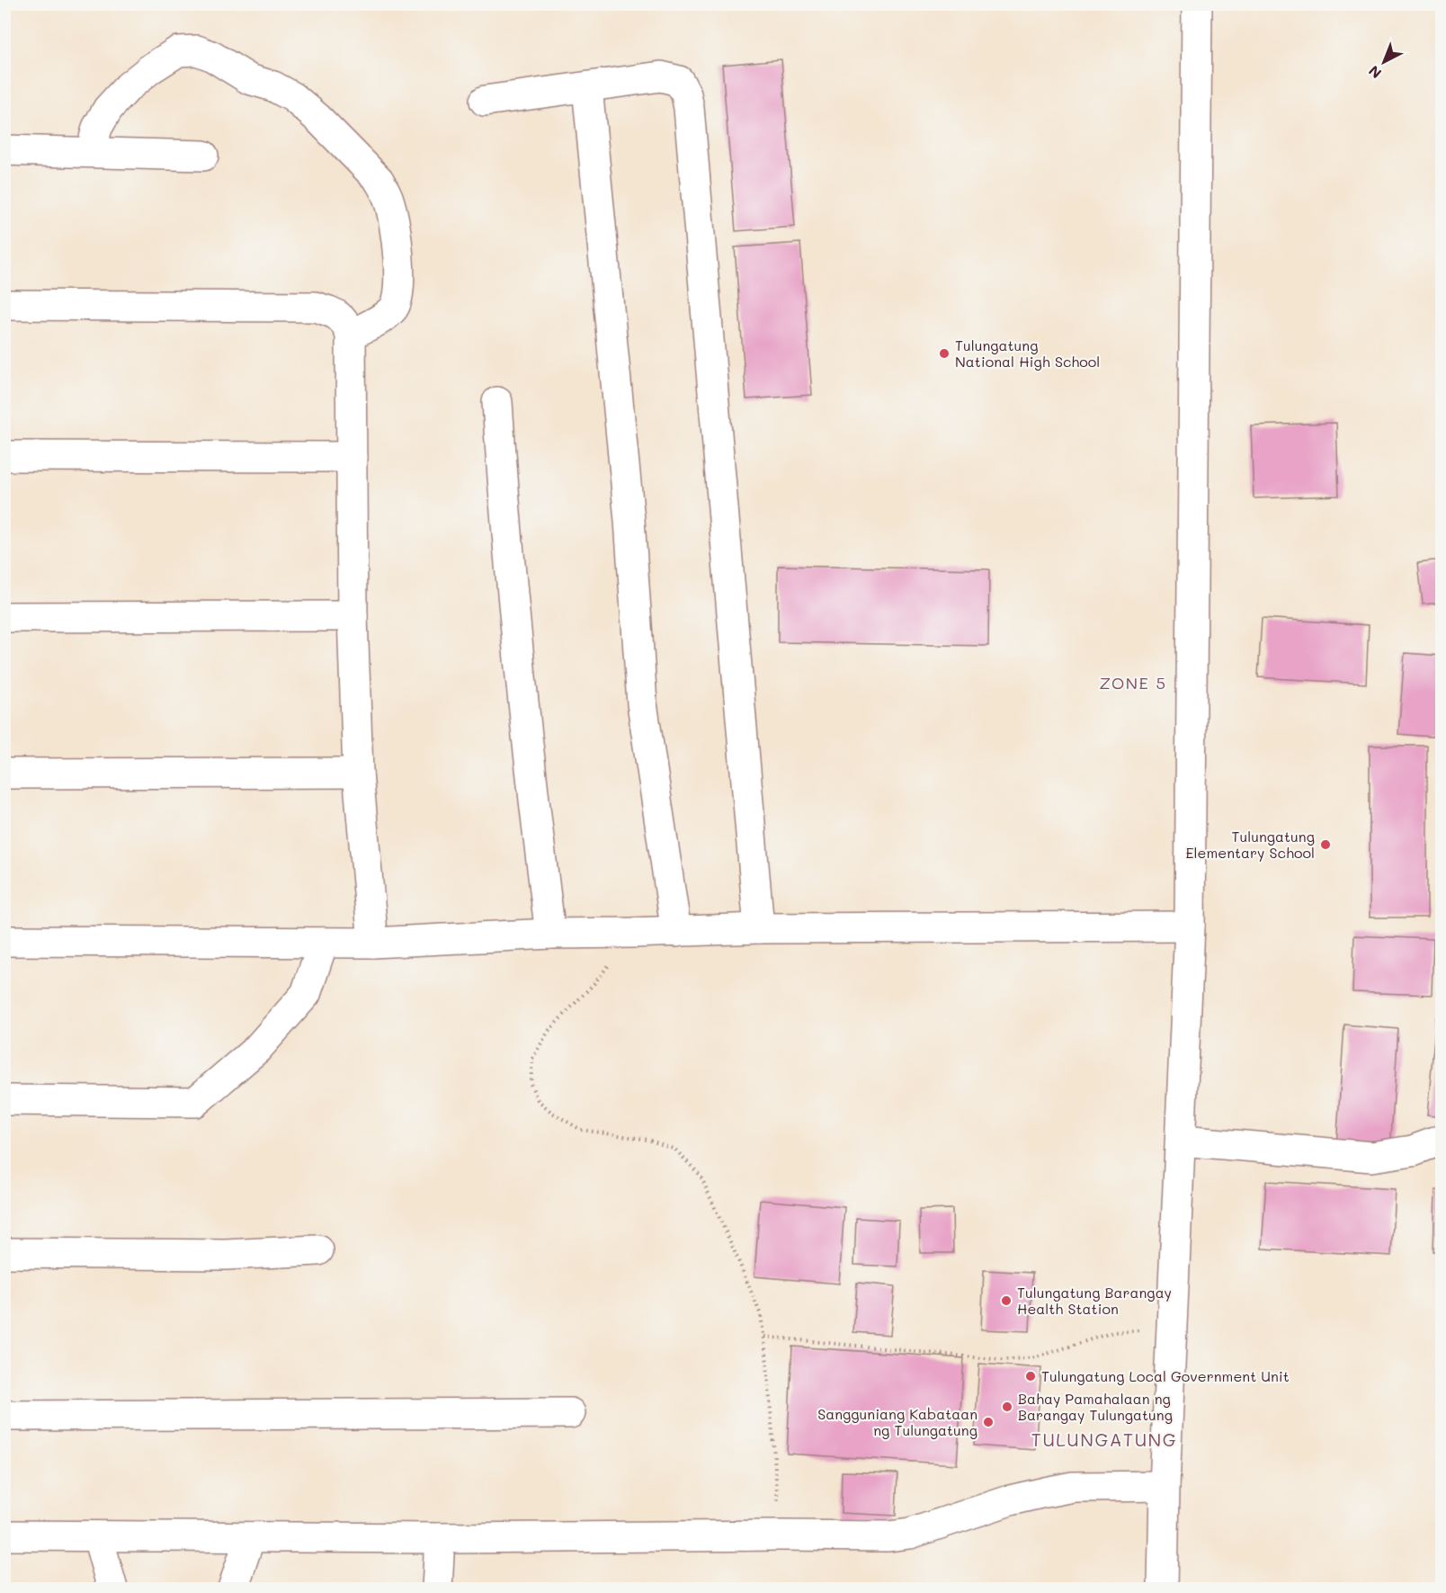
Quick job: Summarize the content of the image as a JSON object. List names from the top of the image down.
{
  "districts": ["ZONE 5", "TULUNGATUNG"],
  "places": [
    "Tulungatung National High School",
    "Tulungatung Elementary School",
    "Tulungatung Barangay Health Station",
    "Tulungatung Local Government Unit",
    "Bahay Pamahalaan ng Barangay Tulungatung",
    "Sangguniang Kabataan ng Tulungatung"
  ],
  "north": "bottom left"
}
